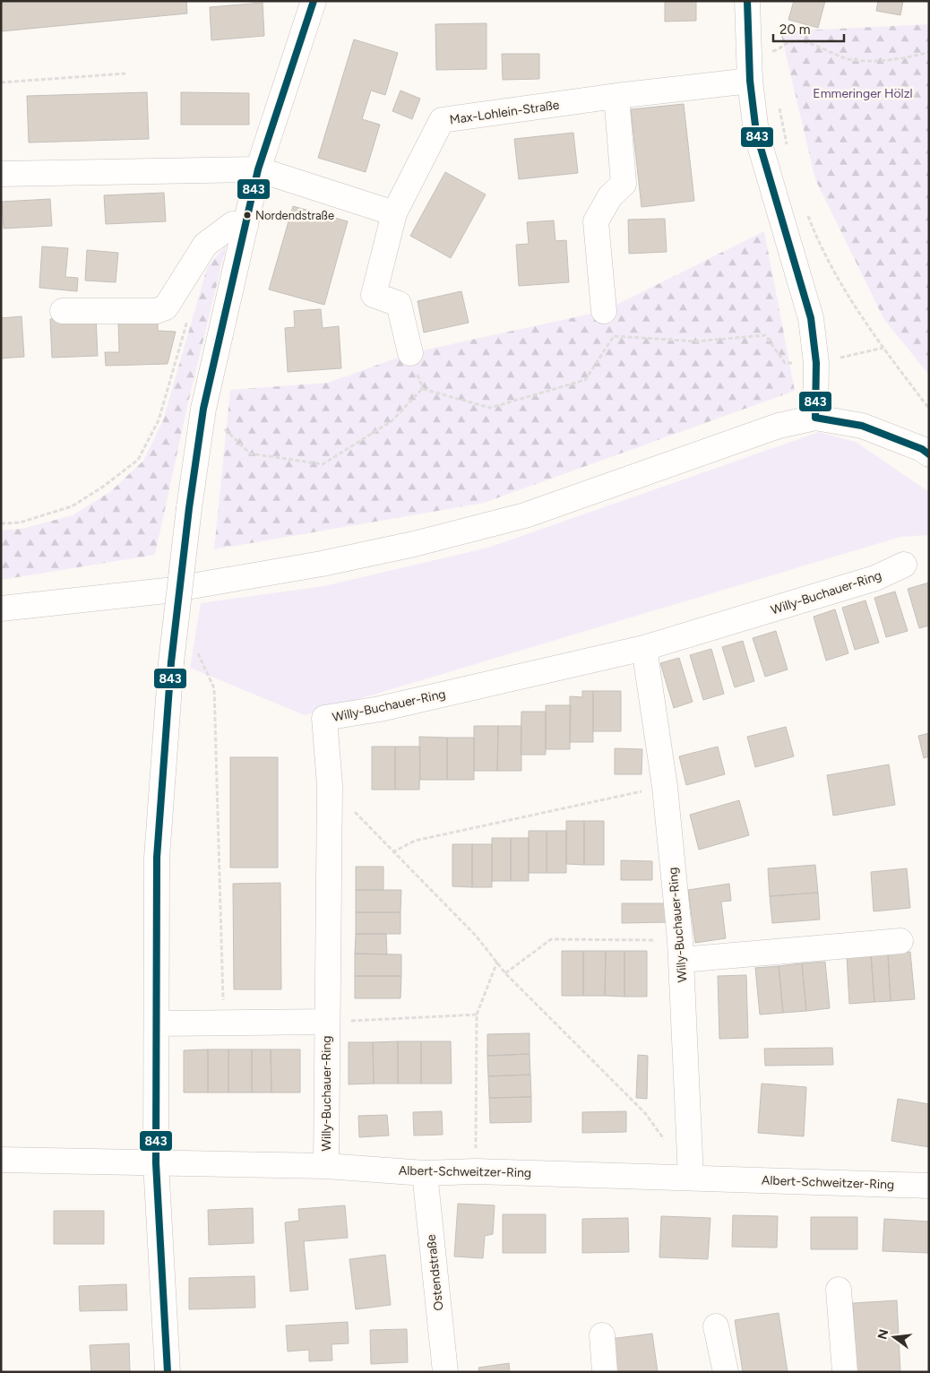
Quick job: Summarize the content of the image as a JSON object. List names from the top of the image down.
{
  "streets": {
    "street": [
      "Max-Lohlein-Straße",
      "Willy-Buchauer-Ring",
      "Albert-Schweitzer-Ring",
      "Ostendstraße"
    ]
  },
  "crossings": [
    ["Willy-Buchauer-Ring", "Albert-Schweitzer-Ring"],
    ["Albert-Schweitzer-Ring", "Ostendstraße"]
  ],
  "parks": ["Emmeringer Hölzl"],
  "places": ["Nordendstraße"],
  "lines": ["transit line 843"],
  "scale_bar": "20 m",
  "north": "left"
}
